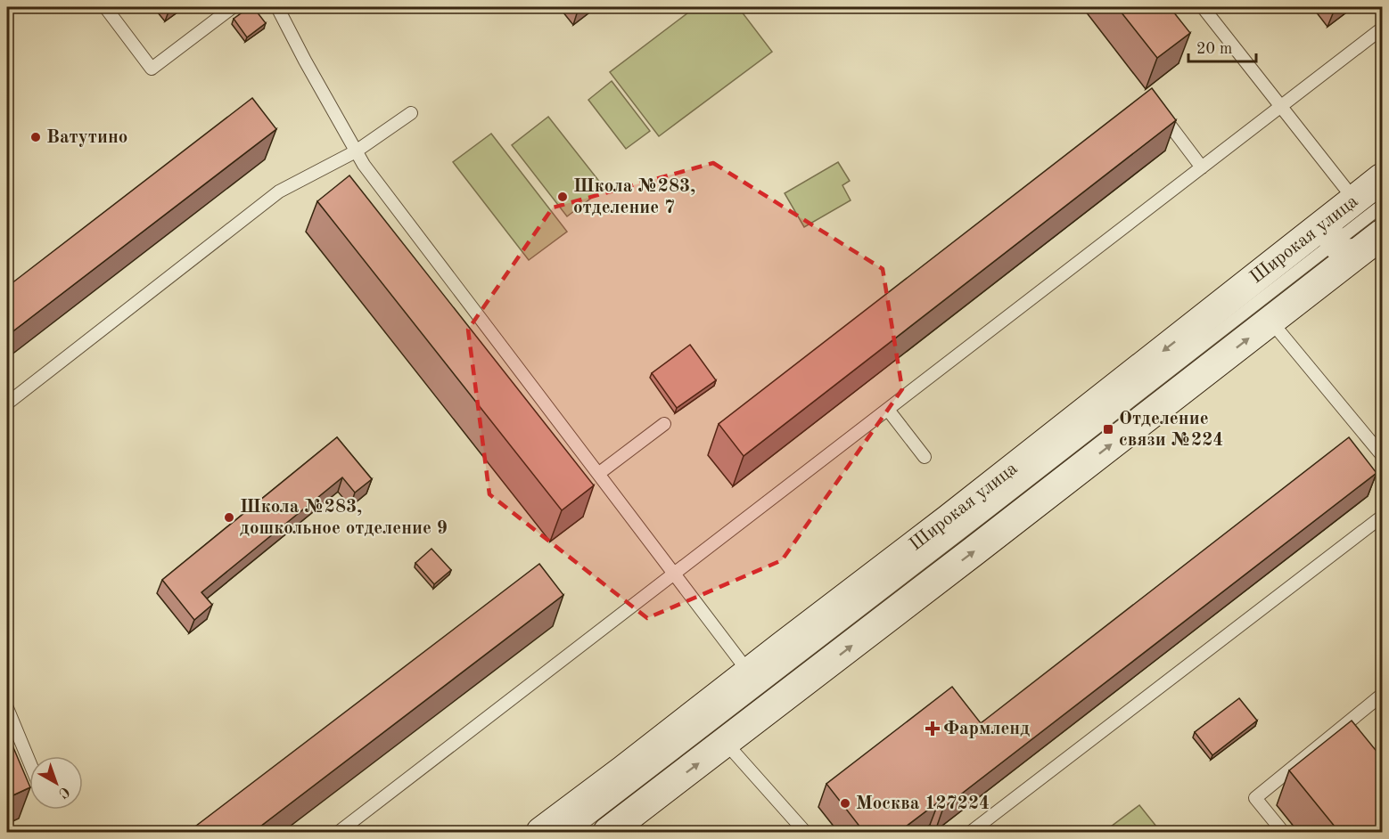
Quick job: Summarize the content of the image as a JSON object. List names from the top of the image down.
{
  "streets": {
    "main road": ["Широкая улица"]
  },
  "places": {
    "other": [
      "Ватутино",
      "Школа №283, отделение 7",
      "Школа №283, дошкольное отделение 9",
      "Москва 127224"
    ],
    "transit": ["Отделение связи №224"],
    "health": ["Фармленд"]
  },
  "scale_bar": "20 m",
  "north": "bottom right"
}
